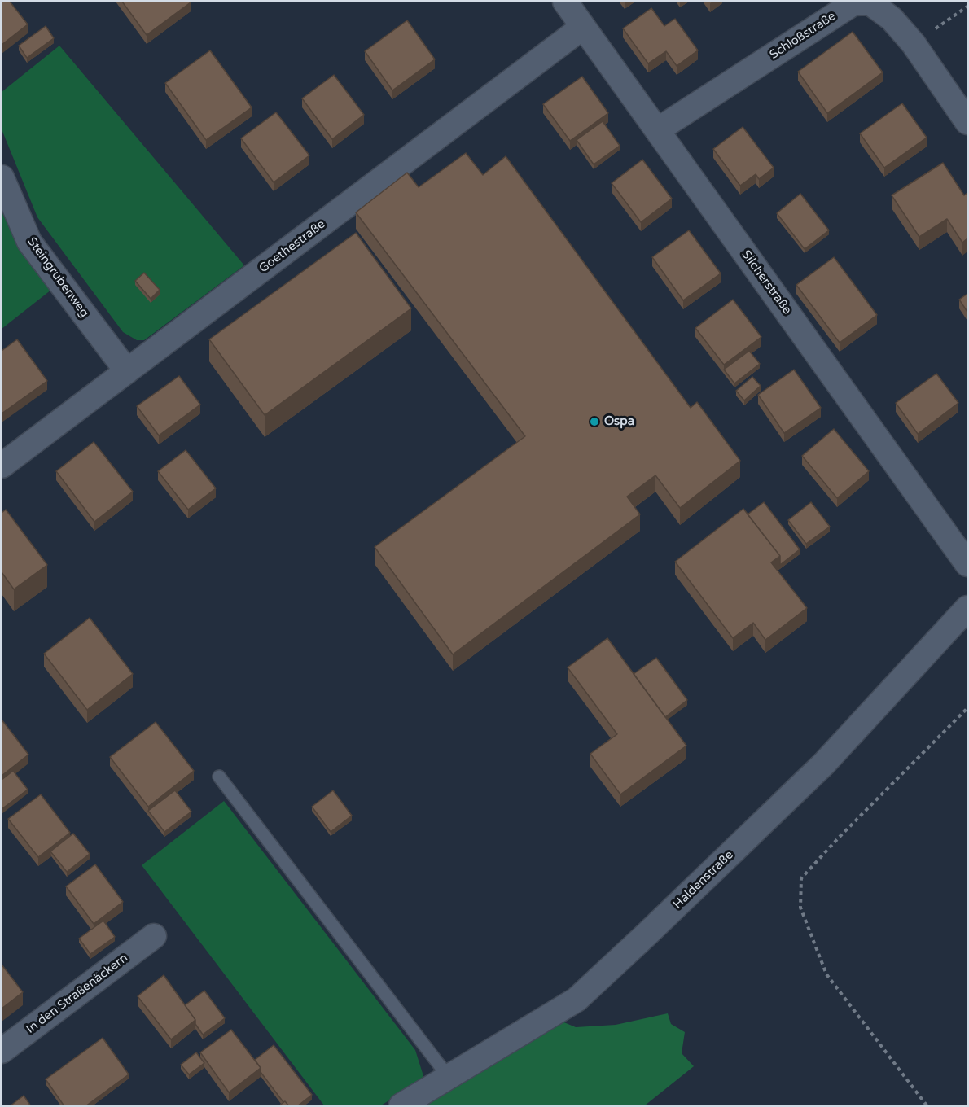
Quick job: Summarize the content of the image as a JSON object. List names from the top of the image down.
{
  "streets": {
    "street": [
      "Schloßstraße",
      "Goethestraße",
      "Steingrubenweg",
      "Silcherstraße",
      "Haldenstraße",
      "In den Straßenäckern"
    ]
  },
  "crossings": [
    ["Schloßstraße", "Silcherstraße"],
    ["Goethestraße", "Steingrubenweg"],
    ["Goethestraße", "Silcherstraße"]
  ],
  "places": ["Ospa"]
}
